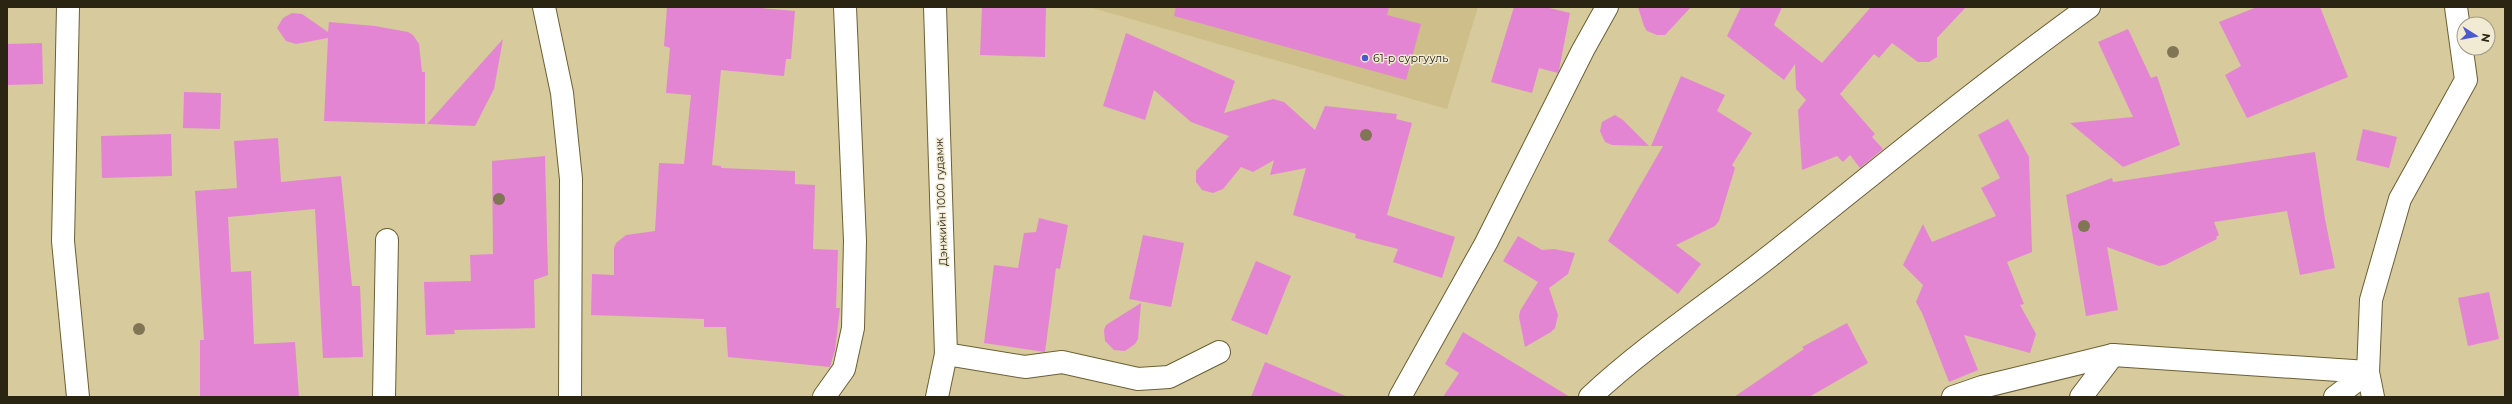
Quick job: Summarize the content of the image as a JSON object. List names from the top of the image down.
{
  "streets": {
    "street": ["Дэнжийн 1000 гудамж"]
  },
  "places": ["61-р сургууль"],
  "north": "right"
}
